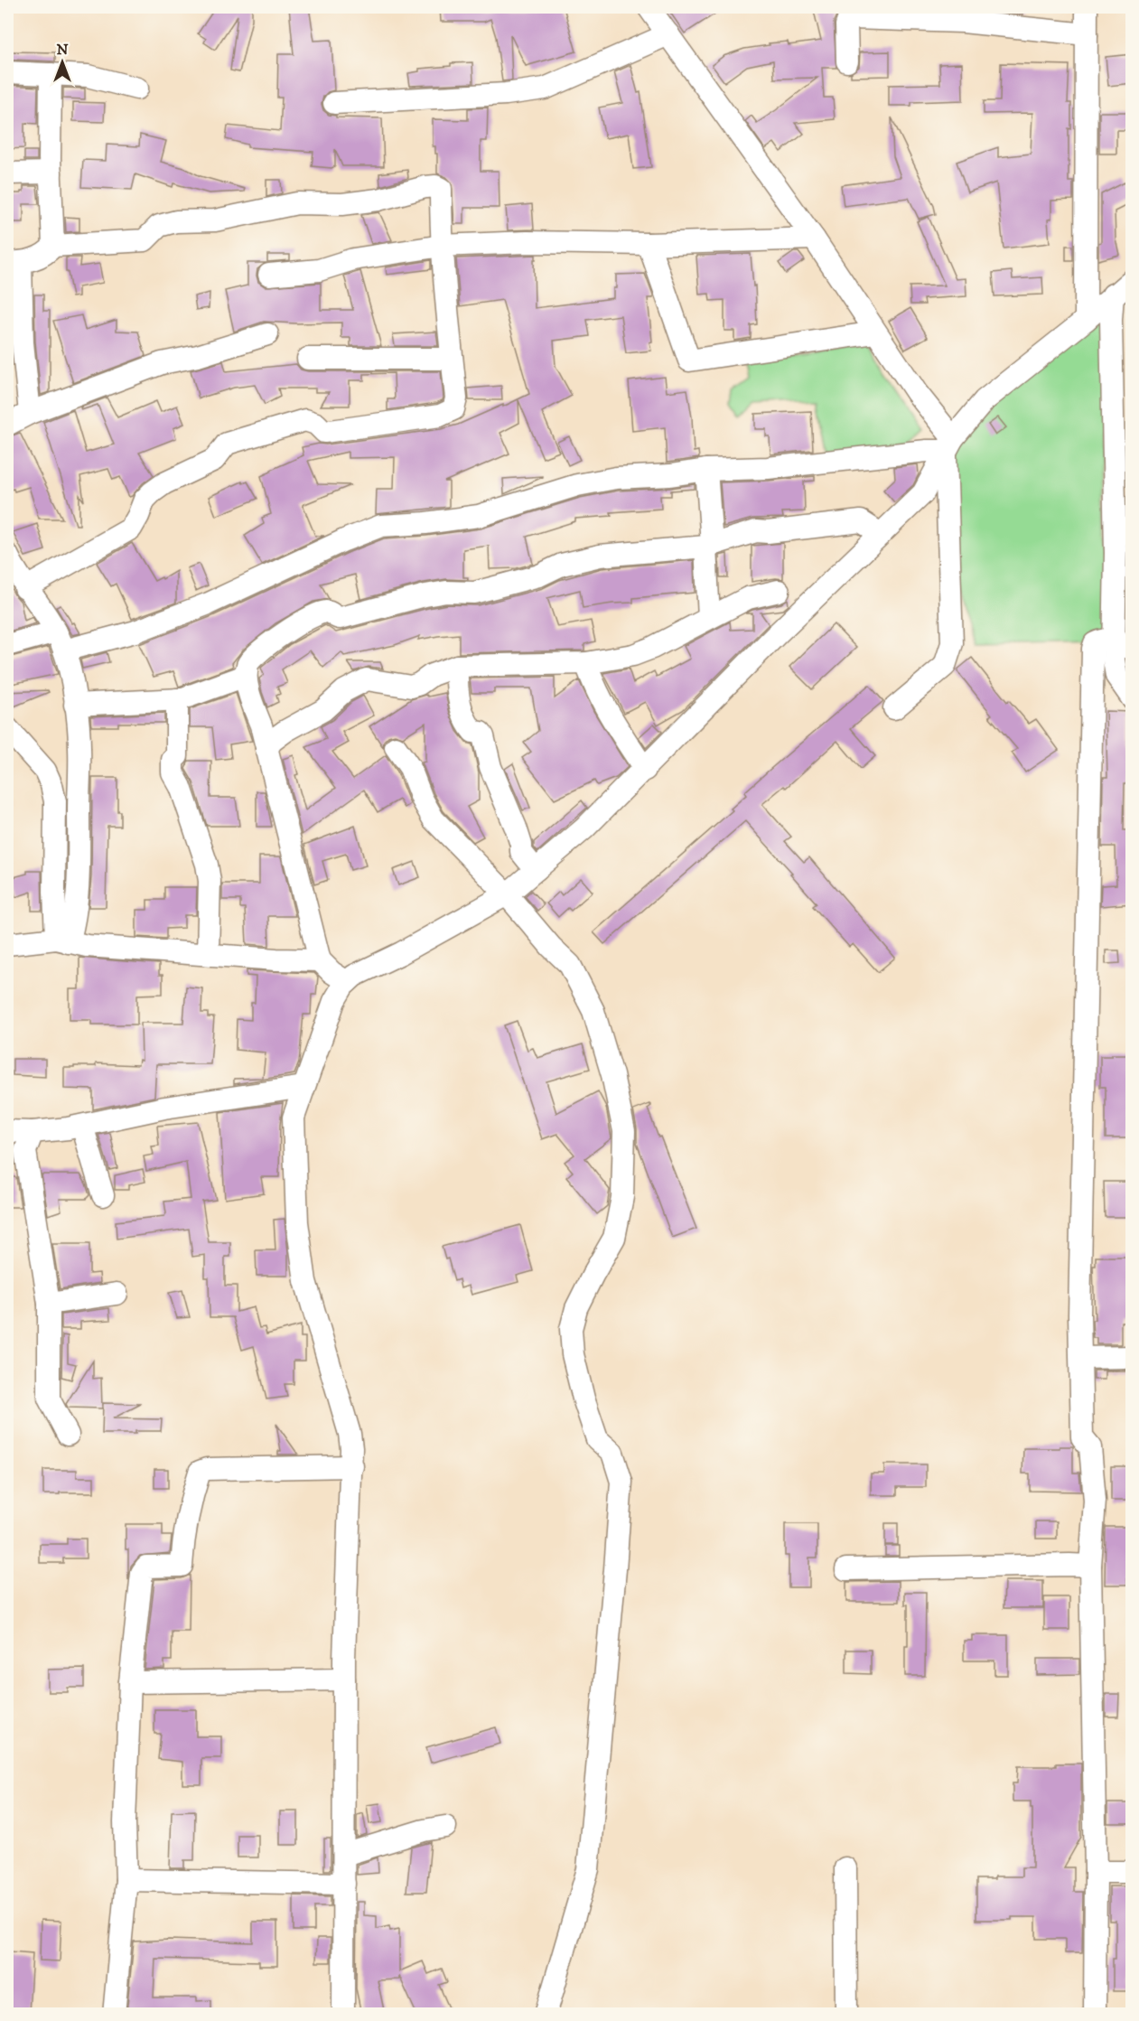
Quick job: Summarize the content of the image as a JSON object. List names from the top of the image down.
{
  "north": "top"
}
